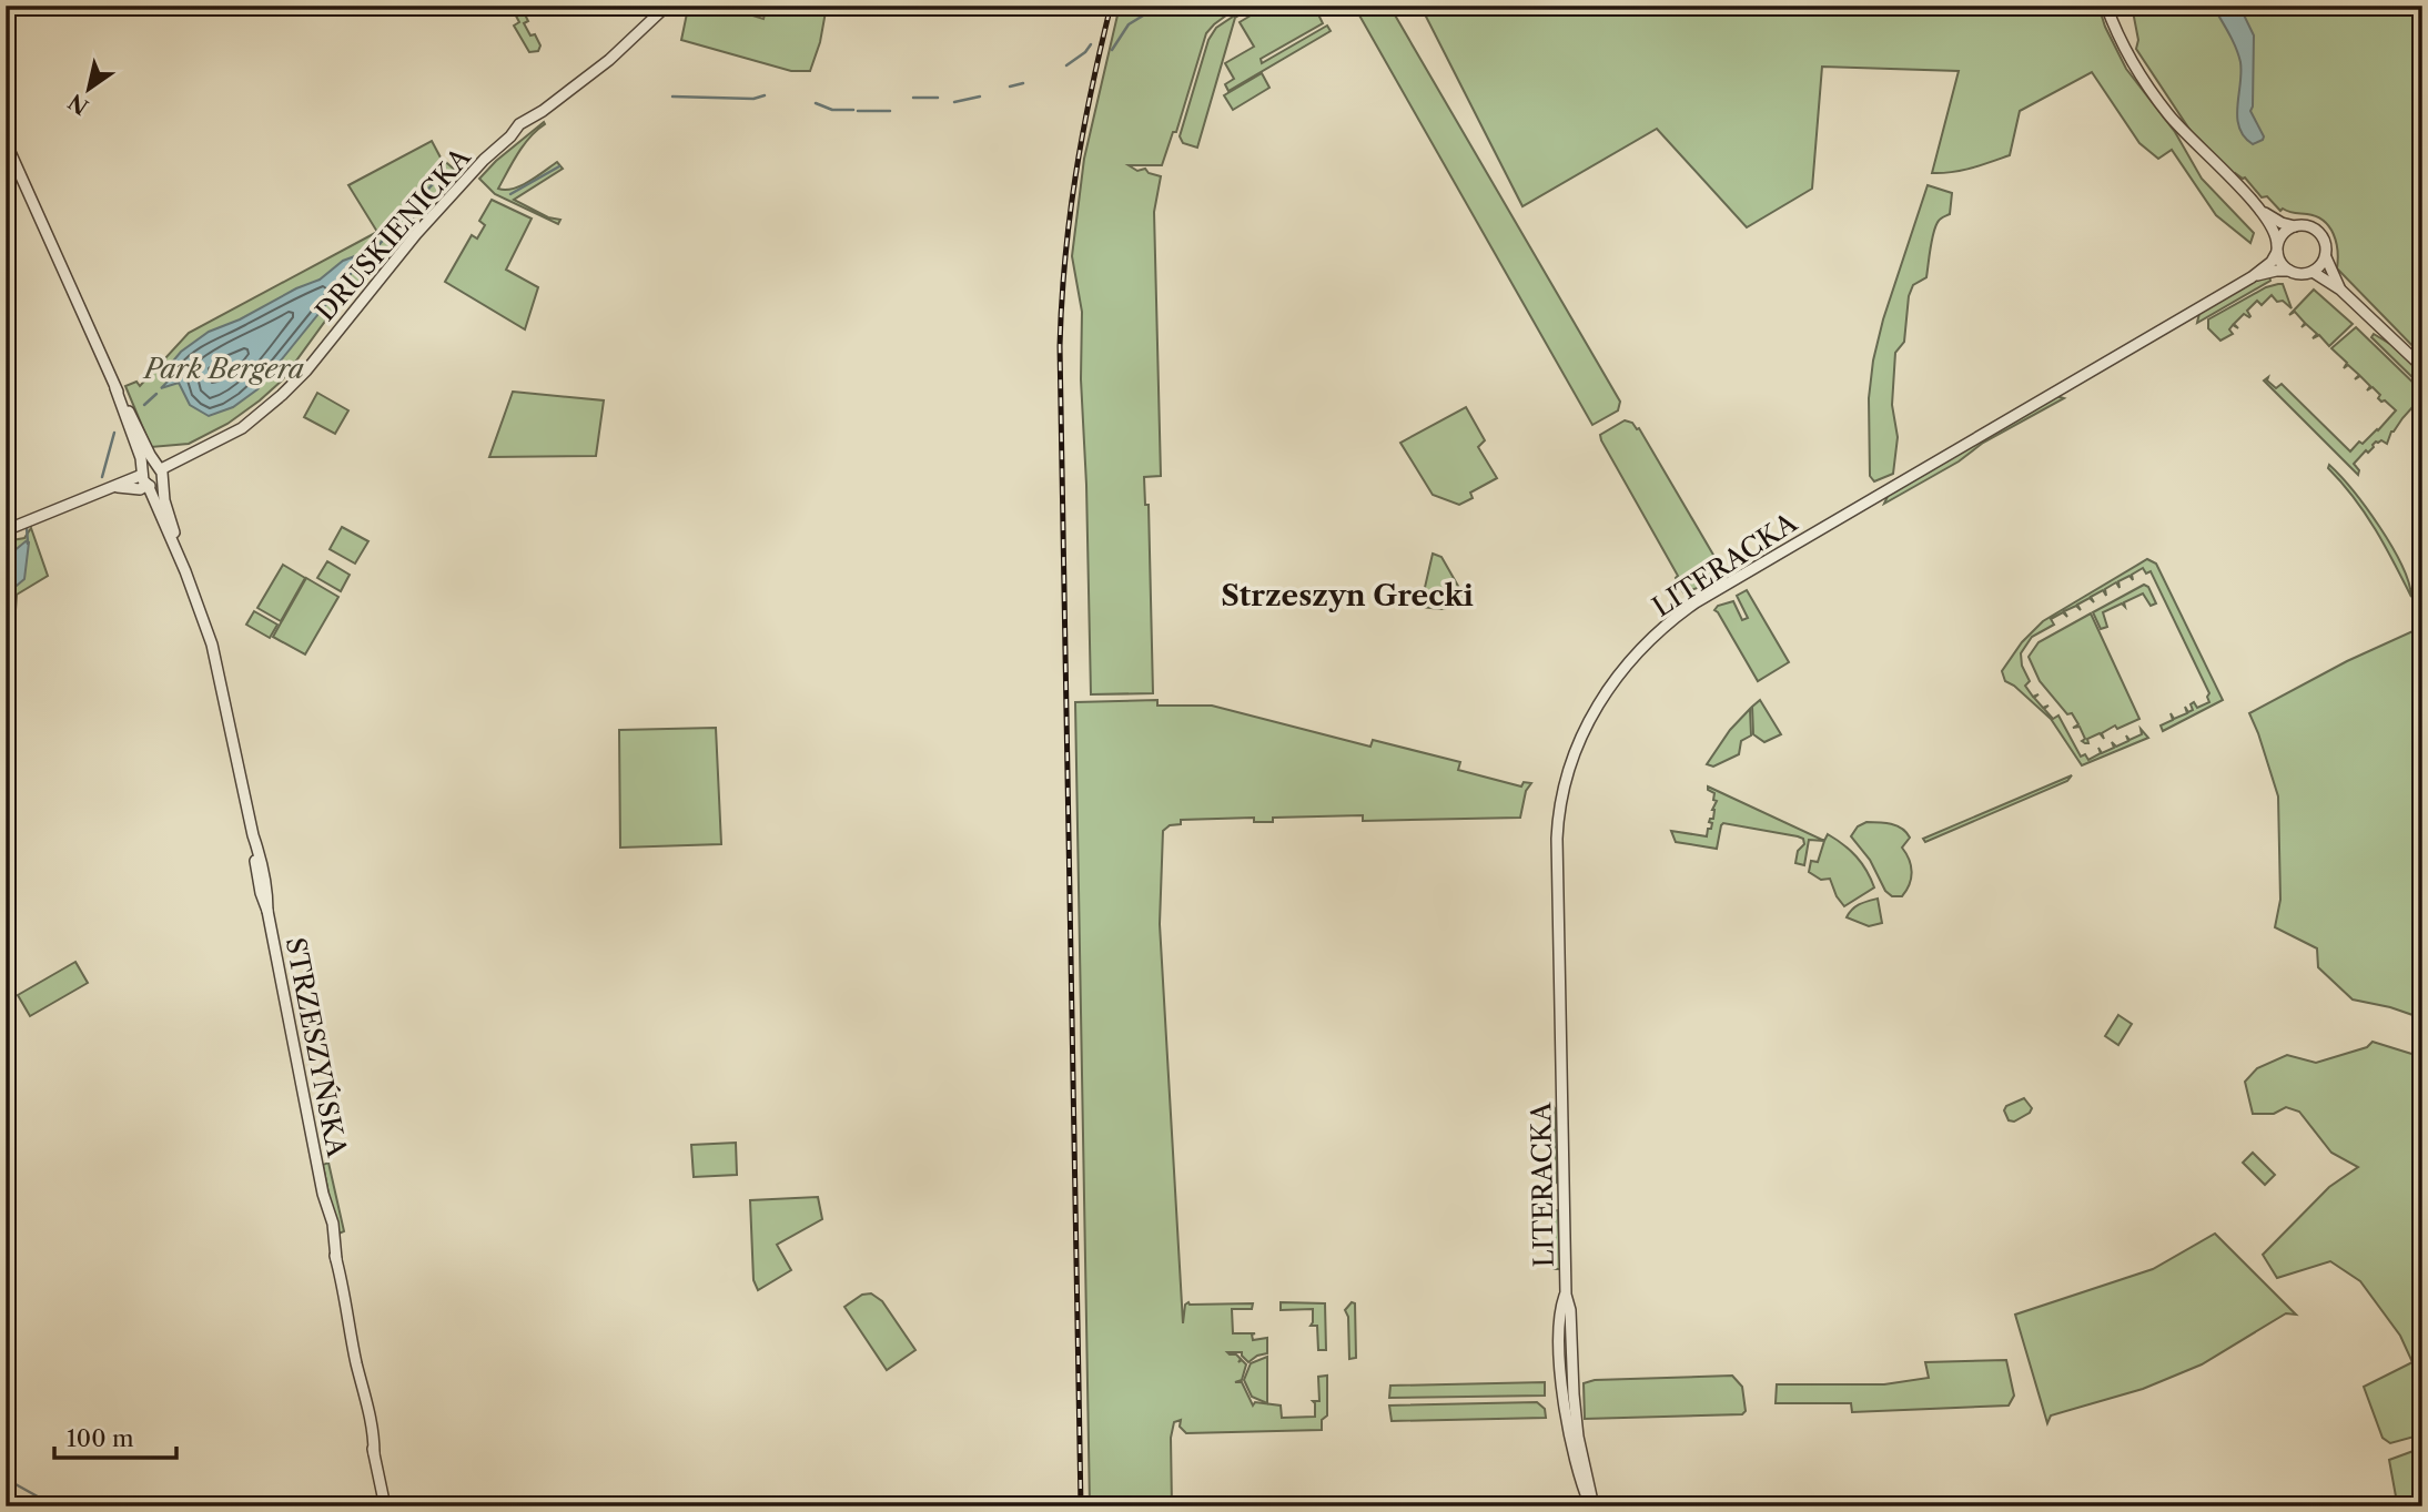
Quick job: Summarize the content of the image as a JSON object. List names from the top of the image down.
{
  "streets": {
    "street": ["DRUSKIENICKA", "LITERACKA", "STRZESZYŃSKA"]
  },
  "crossings": [
    ["DRUSKIENICKA", "STRZESZYŃSKA"]
  ],
  "districts": ["Strzeszyn Grecki"],
  "parks": ["Park Bergera"],
  "scale_bar": "100 m",
  "north": "bottom left"
}
